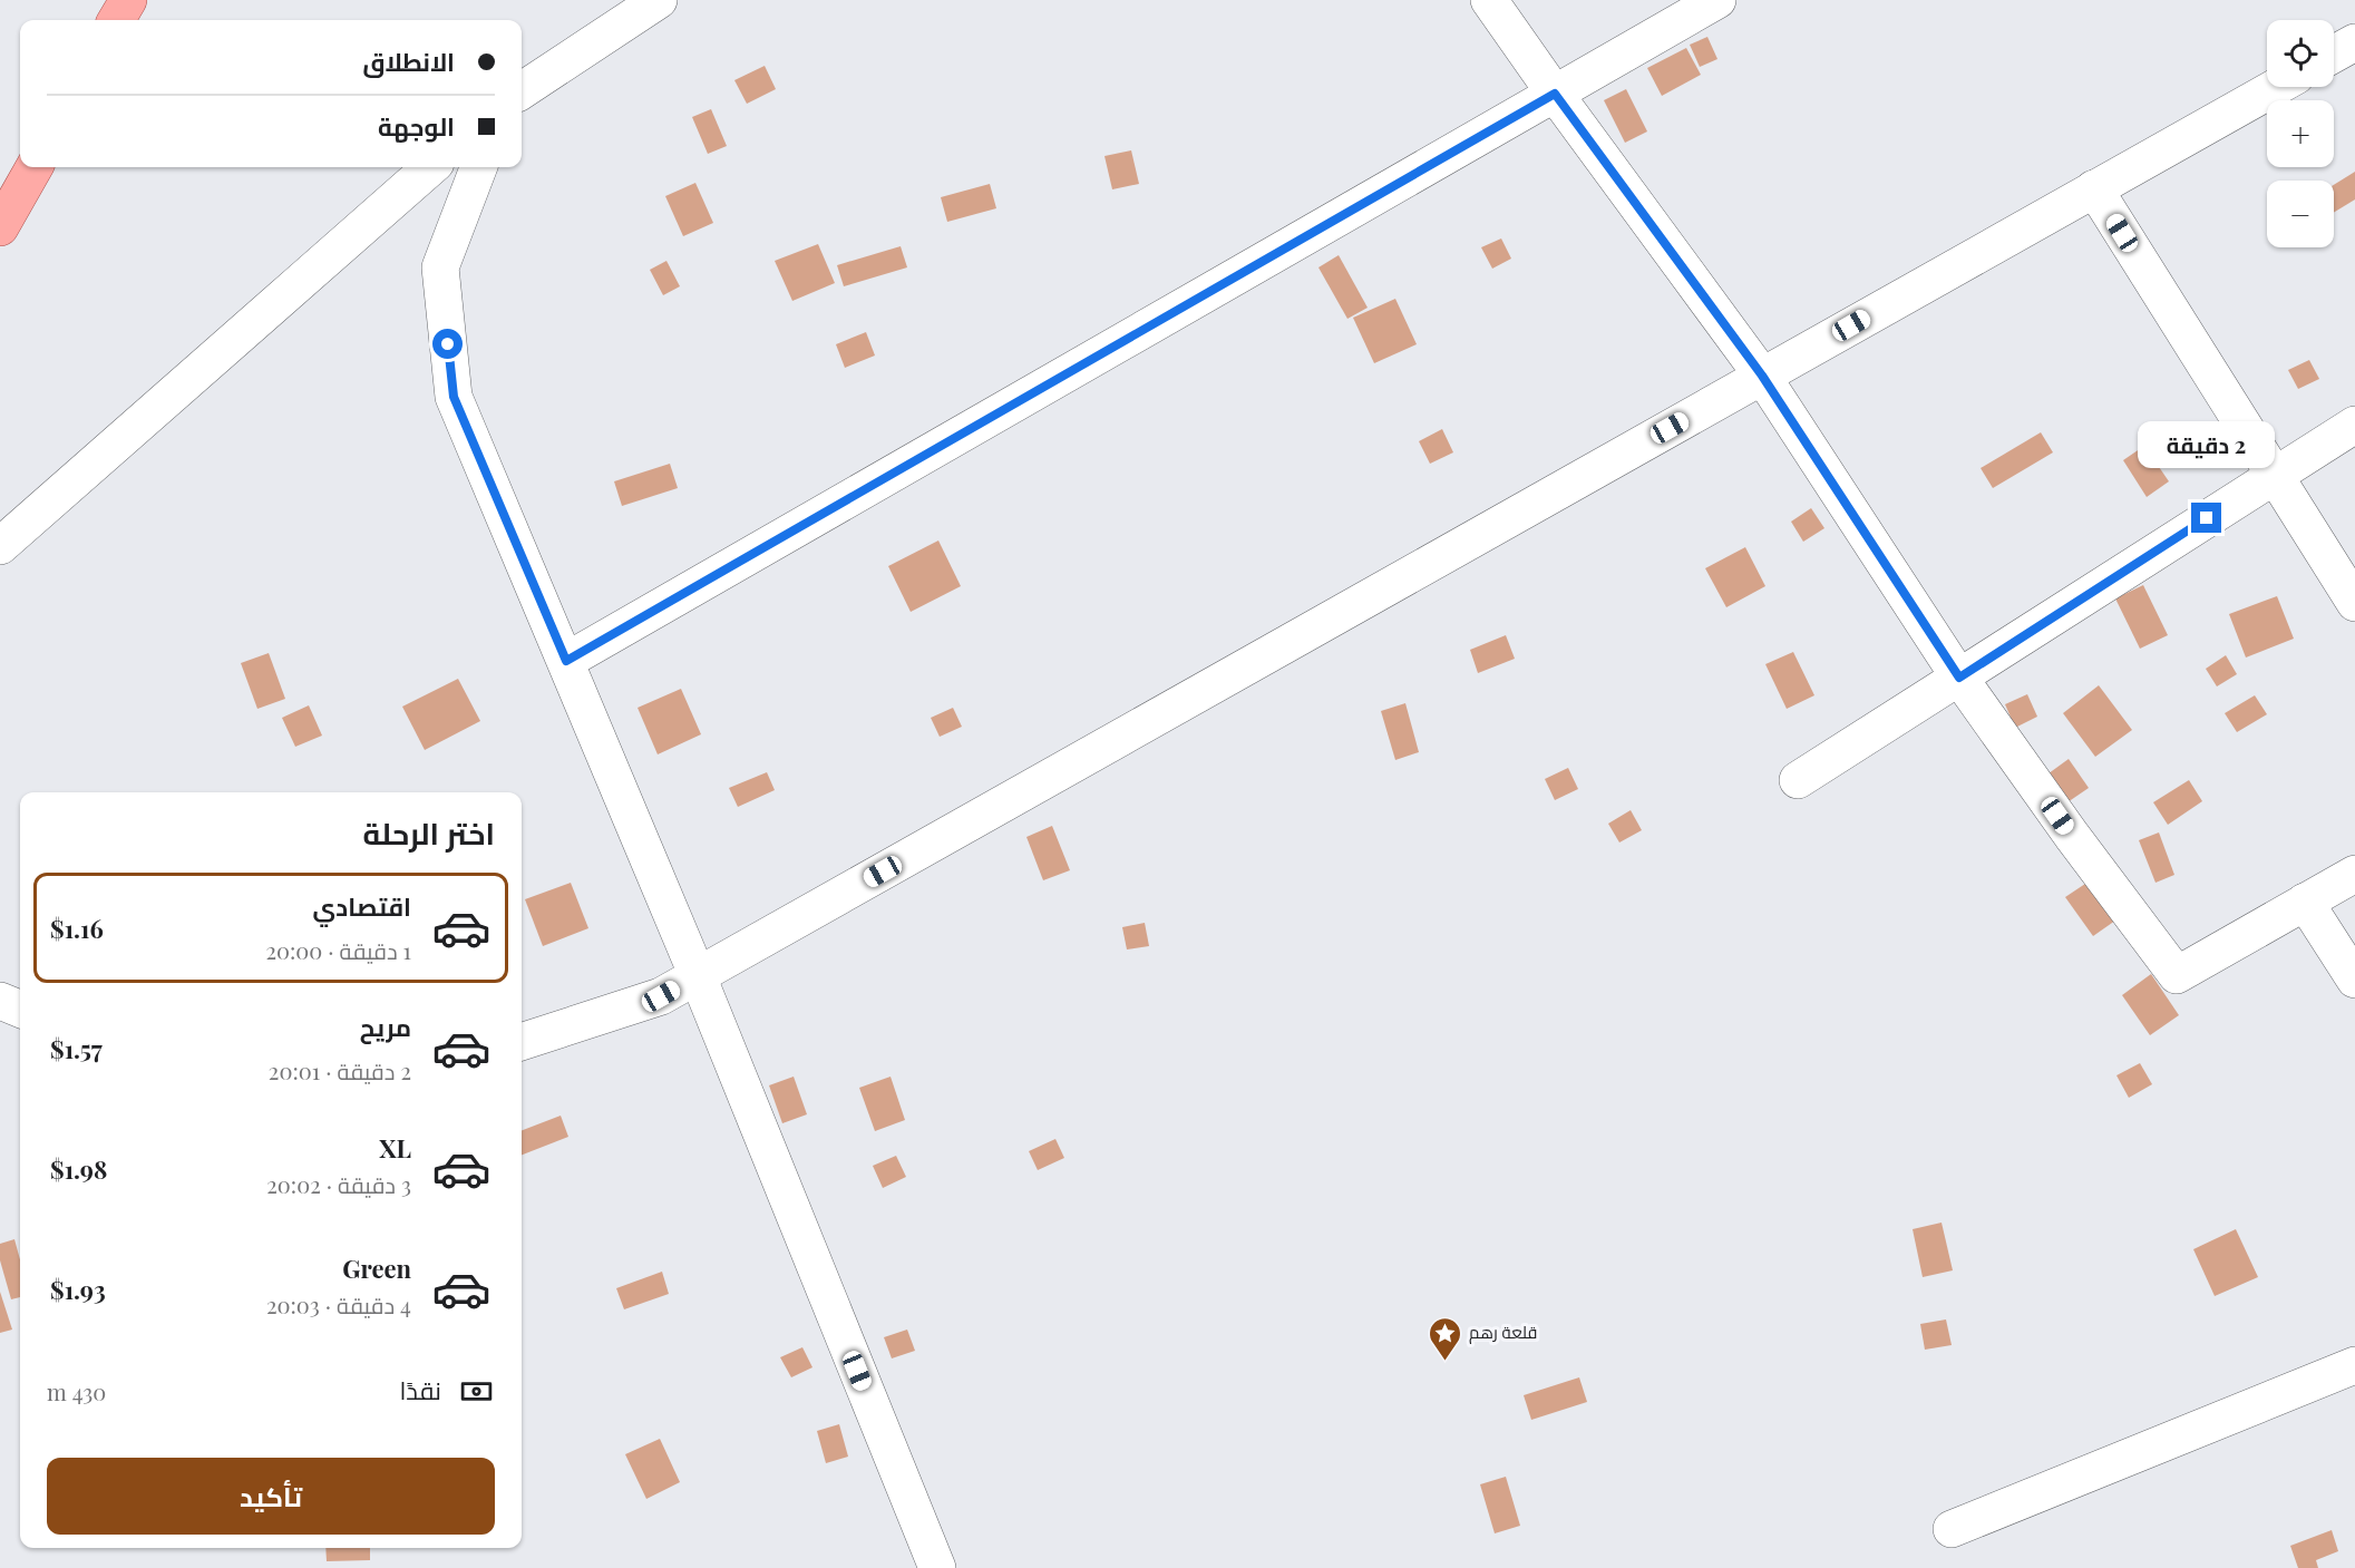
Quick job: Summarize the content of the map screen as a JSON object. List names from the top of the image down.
{
  "places": {
    "place": ["قلعة رهم"]
  },
  "page": {
    "map_buttons": ["+", "−"],
    "banner": ["الانطلاق", "الوجهة"],
    "bubble": "2 دقيقة",
    "heading": "اختر الرحلة",
    "list": [
      {
        "name": "اقتصادي",
        "note": "1 دقيقة · 20:00",
        "value": "$1.16"
      },
      {
        "name": "مريح",
        "note": "2 دقيقة · 20:01",
        "value": "$1.57"
      },
      {
        "name": "XL",
        "note": "3 دقيقة · 20:02",
        "value": "$1.98"
      },
      {
        "name": "Green",
        "note": "4 دقيقة · 20:03",
        "value": "$1.93"
      }
    ],
    "pay": ["نقدًا", "430 m"],
    "buttons": "تأكيد"
  }
}
